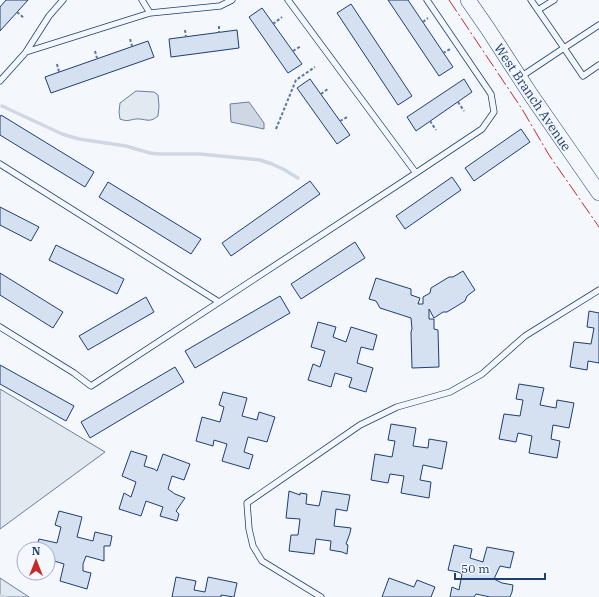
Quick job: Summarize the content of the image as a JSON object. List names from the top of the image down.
{
  "streets": {
    "street": ["West Branch Avenue"]
  },
  "scale_bar": "50 m",
  "north": "top"
}
